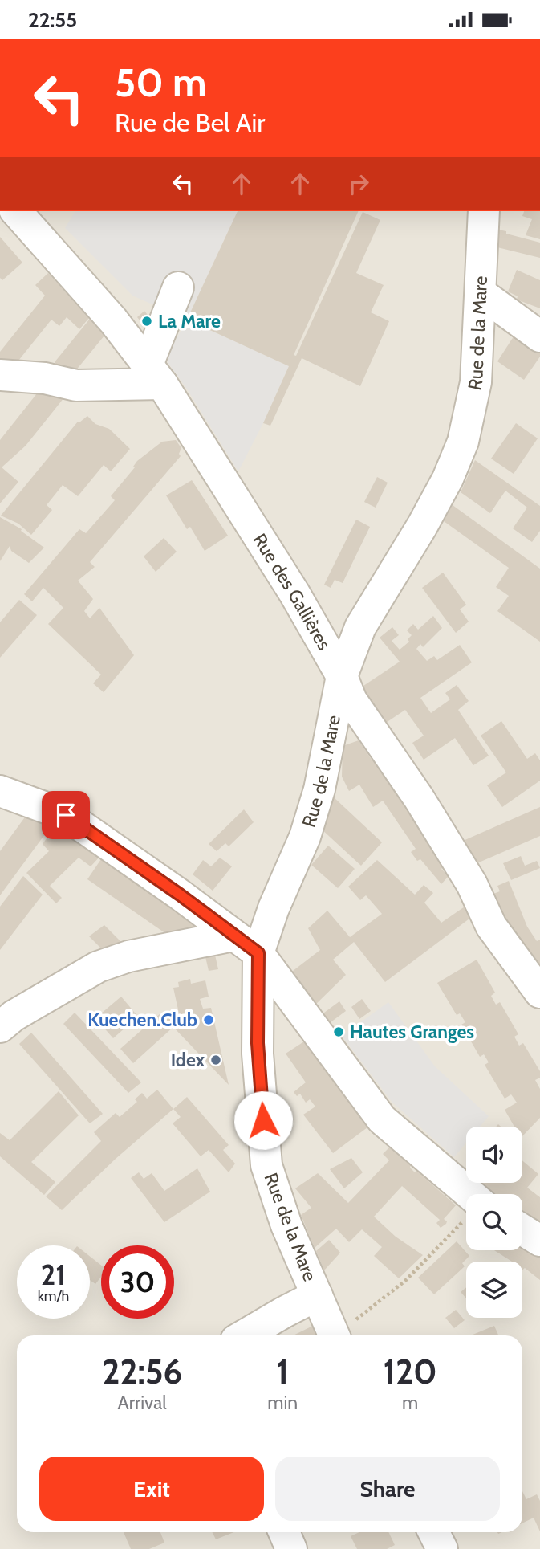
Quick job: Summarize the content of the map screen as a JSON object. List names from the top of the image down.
{
  "streets": {
    "street": ["Rue de la Mare", "Rue des Gallières"]
  },
  "crossings": [
    ["Rue de la Mare", "Rue des Gallières"]
  ],
  "places": [
    "La Mare",
    "Kuechen.Club",
    "Hautes Granges",
    "Idex"
  ],
  "page": {
    "status": "22:55",
    "turn": ["50 m", "Rue de Bel Air"],
    "speed": "21 km/h",
    "limit": "30",
    "eta": [
      "22:56",
      "Arrival",
      "1",
      "min",
      "120",
      "m"
    ],
    "buttons": ["Exit", "Share"]
  }
}
